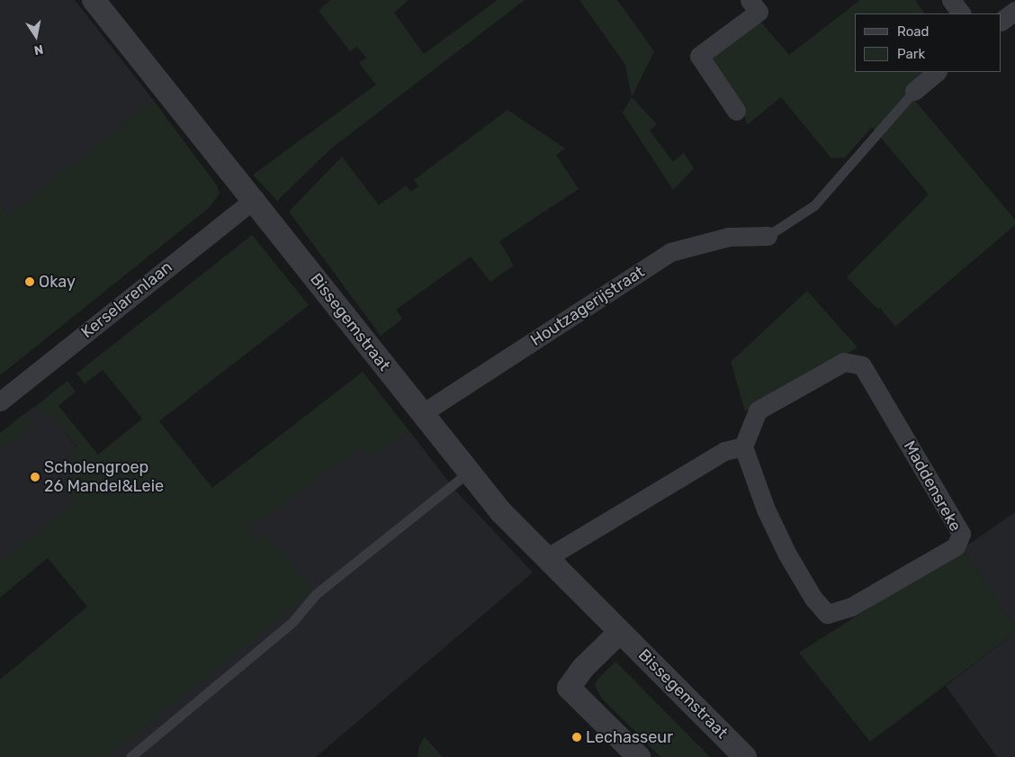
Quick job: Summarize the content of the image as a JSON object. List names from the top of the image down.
{
  "streets": {
    "street": [
      "Kerselarenlaan",
      "Houtzagerijstraat",
      "Bissegemstraat",
      "Maddensreke"
    ]
  },
  "crossings": [
    ["Kerselarenlaan", "Bissegemstraat"],
    ["Houtzagerijstraat", "Bissegemstraat"]
  ],
  "places": ["Okay", "Scholengroep 26 Mandel&Leie", "Lechasseur"],
  "legend": ["Road", "Park"],
  "north": "bottom"
}
